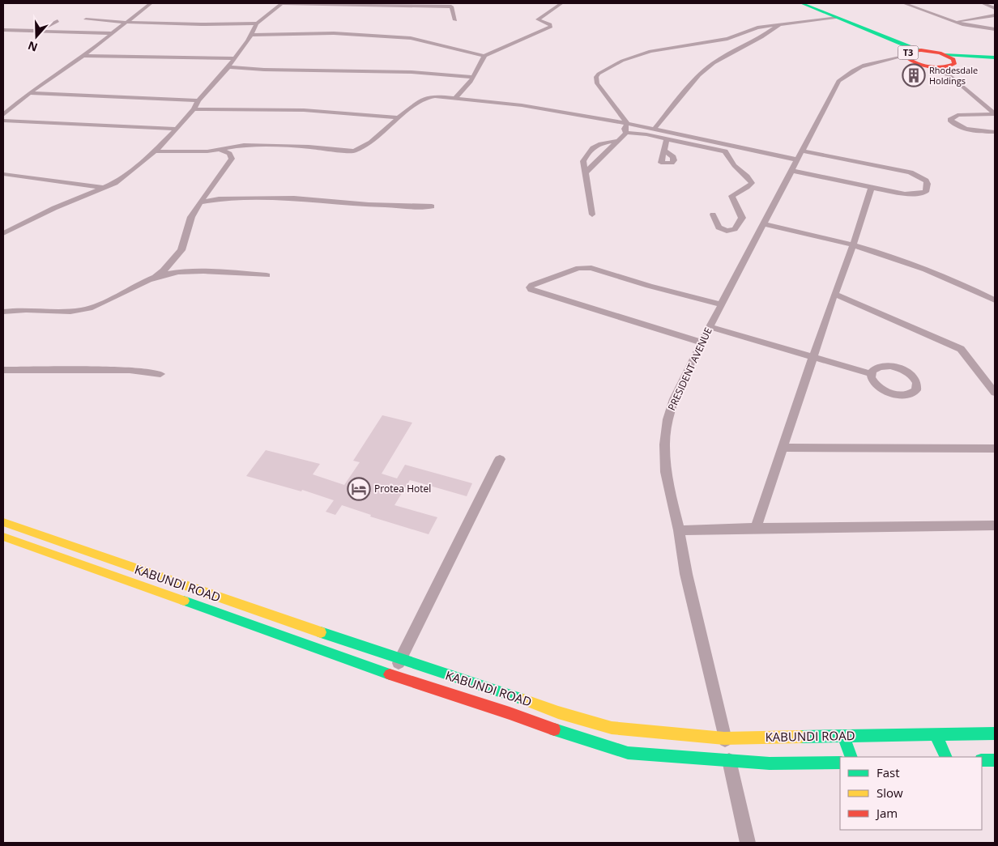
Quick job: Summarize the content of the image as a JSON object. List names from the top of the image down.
{
  "streets": {
    "main road": ["T3", "KABUNDI ROAD"],
    "street": ["PRESIDENT AVENUE"]
  },
  "crossings": [
    ["T3", "PRESIDENT AVENUE"],
    ["PRESIDENT AVENUE", "KABUNDI ROAD"]
  ],
  "places": {
    "building": ["Rhodesdale Holdings"],
    "hotel": ["Protea Hotel"]
  },
  "legend": ["Fast", "Slow", "Jam"],
  "north": "bottom"
}
